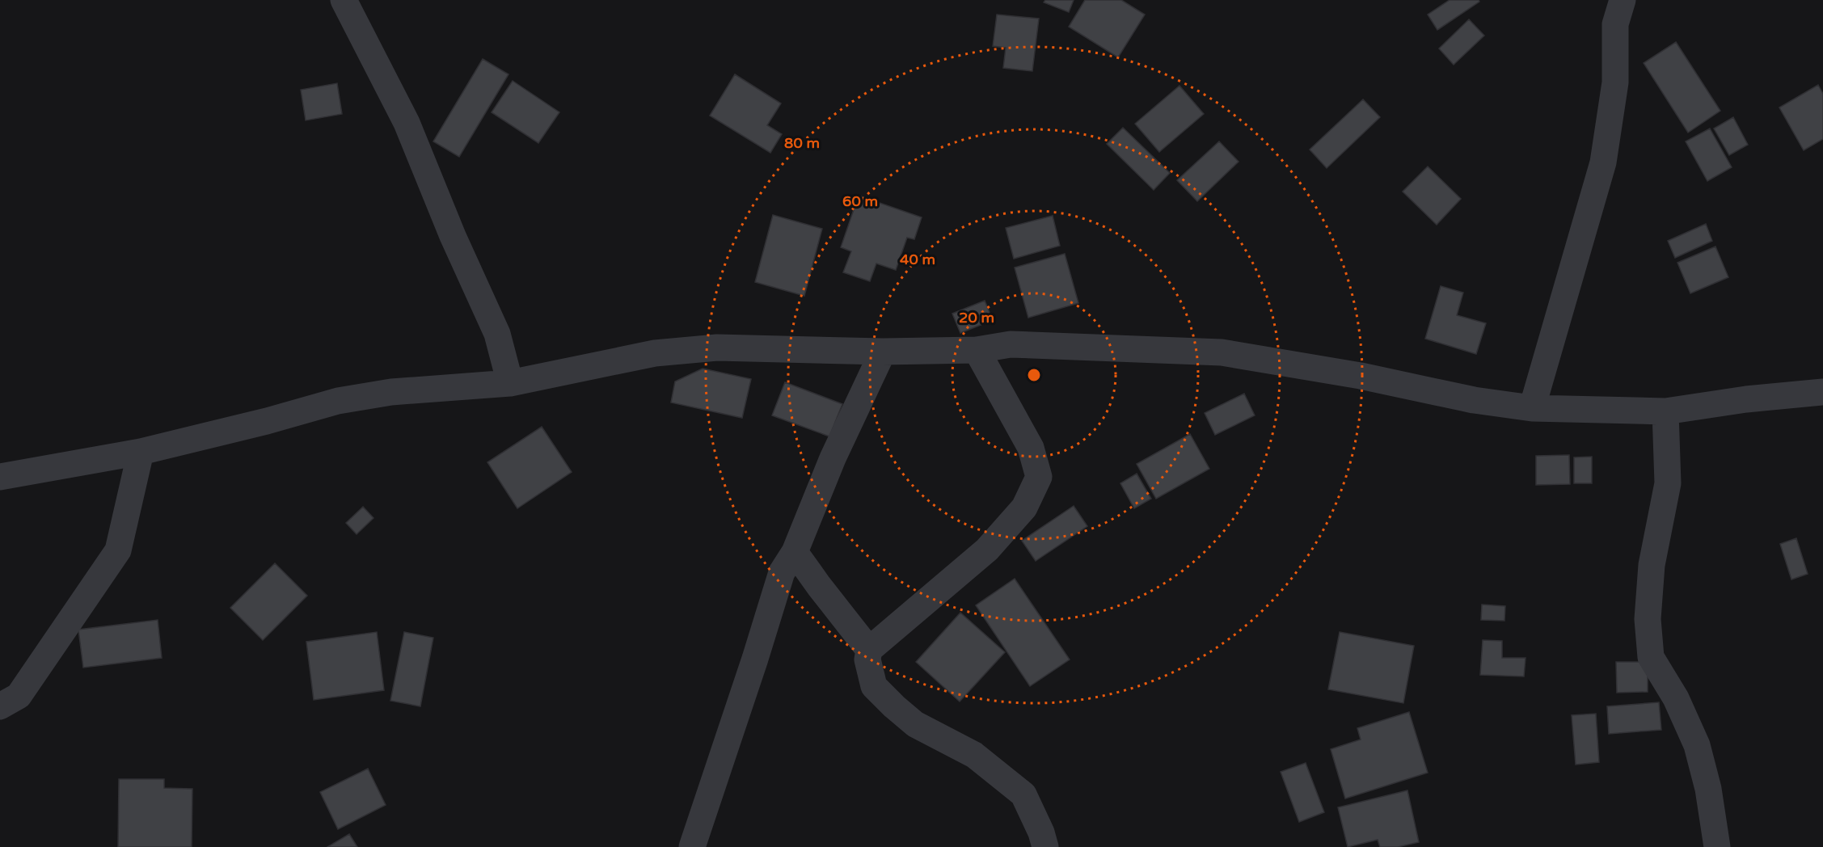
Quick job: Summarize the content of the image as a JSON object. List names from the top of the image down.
{
  "rings": [
    "80 m",
    "60 m",
    "40 m",
    "20 m"
  ]
}
